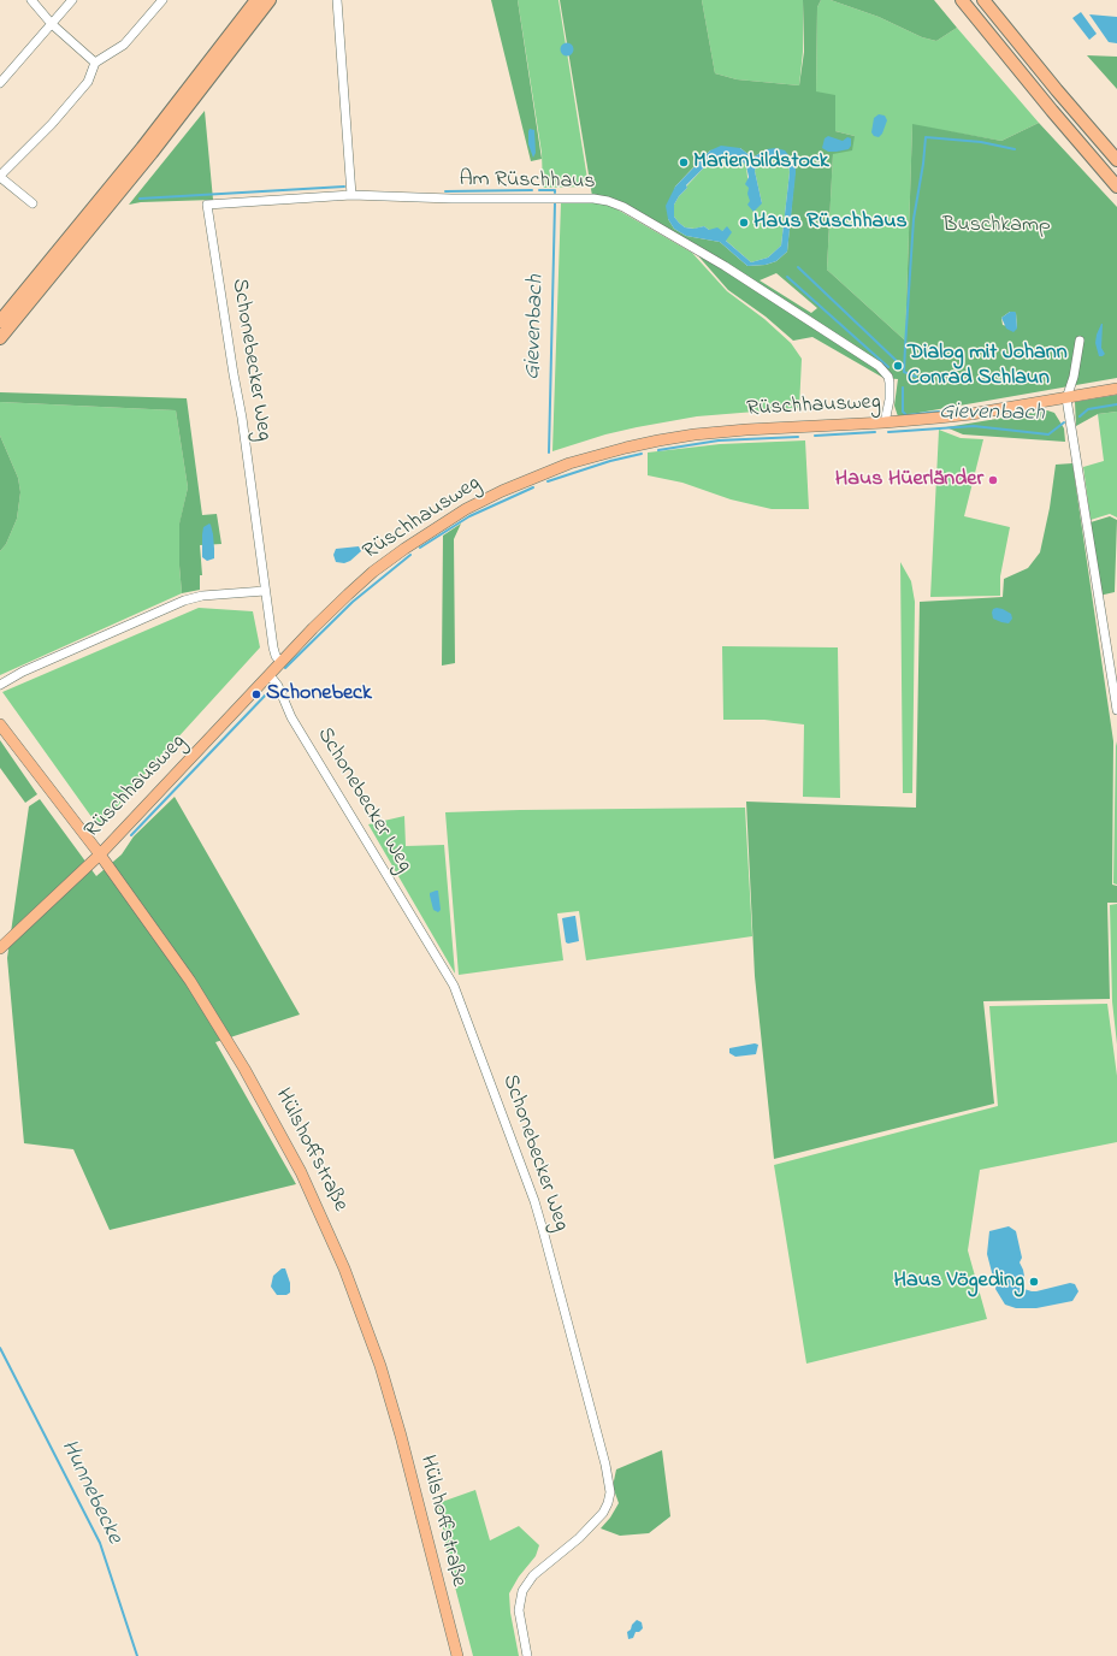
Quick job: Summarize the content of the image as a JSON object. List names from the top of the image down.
{
  "streets": {
    "main road": ["Rüschhausweg", "Hülshoffstraße"],
    "street": ["Am Rüschhaus", "Schonebecker Weg"]
  },
  "crossings": [
    ["Am Rüschhaus", "Schonebecker Weg"],
    ["Am Rüschhaus", "Rüschhausweg"],
    ["Schonebecker Weg", "Rüschhausweg"],
    ["Rüschhausweg", "Hülshoffstraße"]
  ],
  "water": ["Gievenbach", "Hunnebecke"],
  "parks": ["Buschkamp"],
  "places": [
    "Marienbildstock",
    "Haus Rüschhaus",
    "Dialog mit Johann Conrad Schlaun",
    "Haus Hüerländer",
    "Schonebeck",
    "Haus Vögeding"
  ]
}
